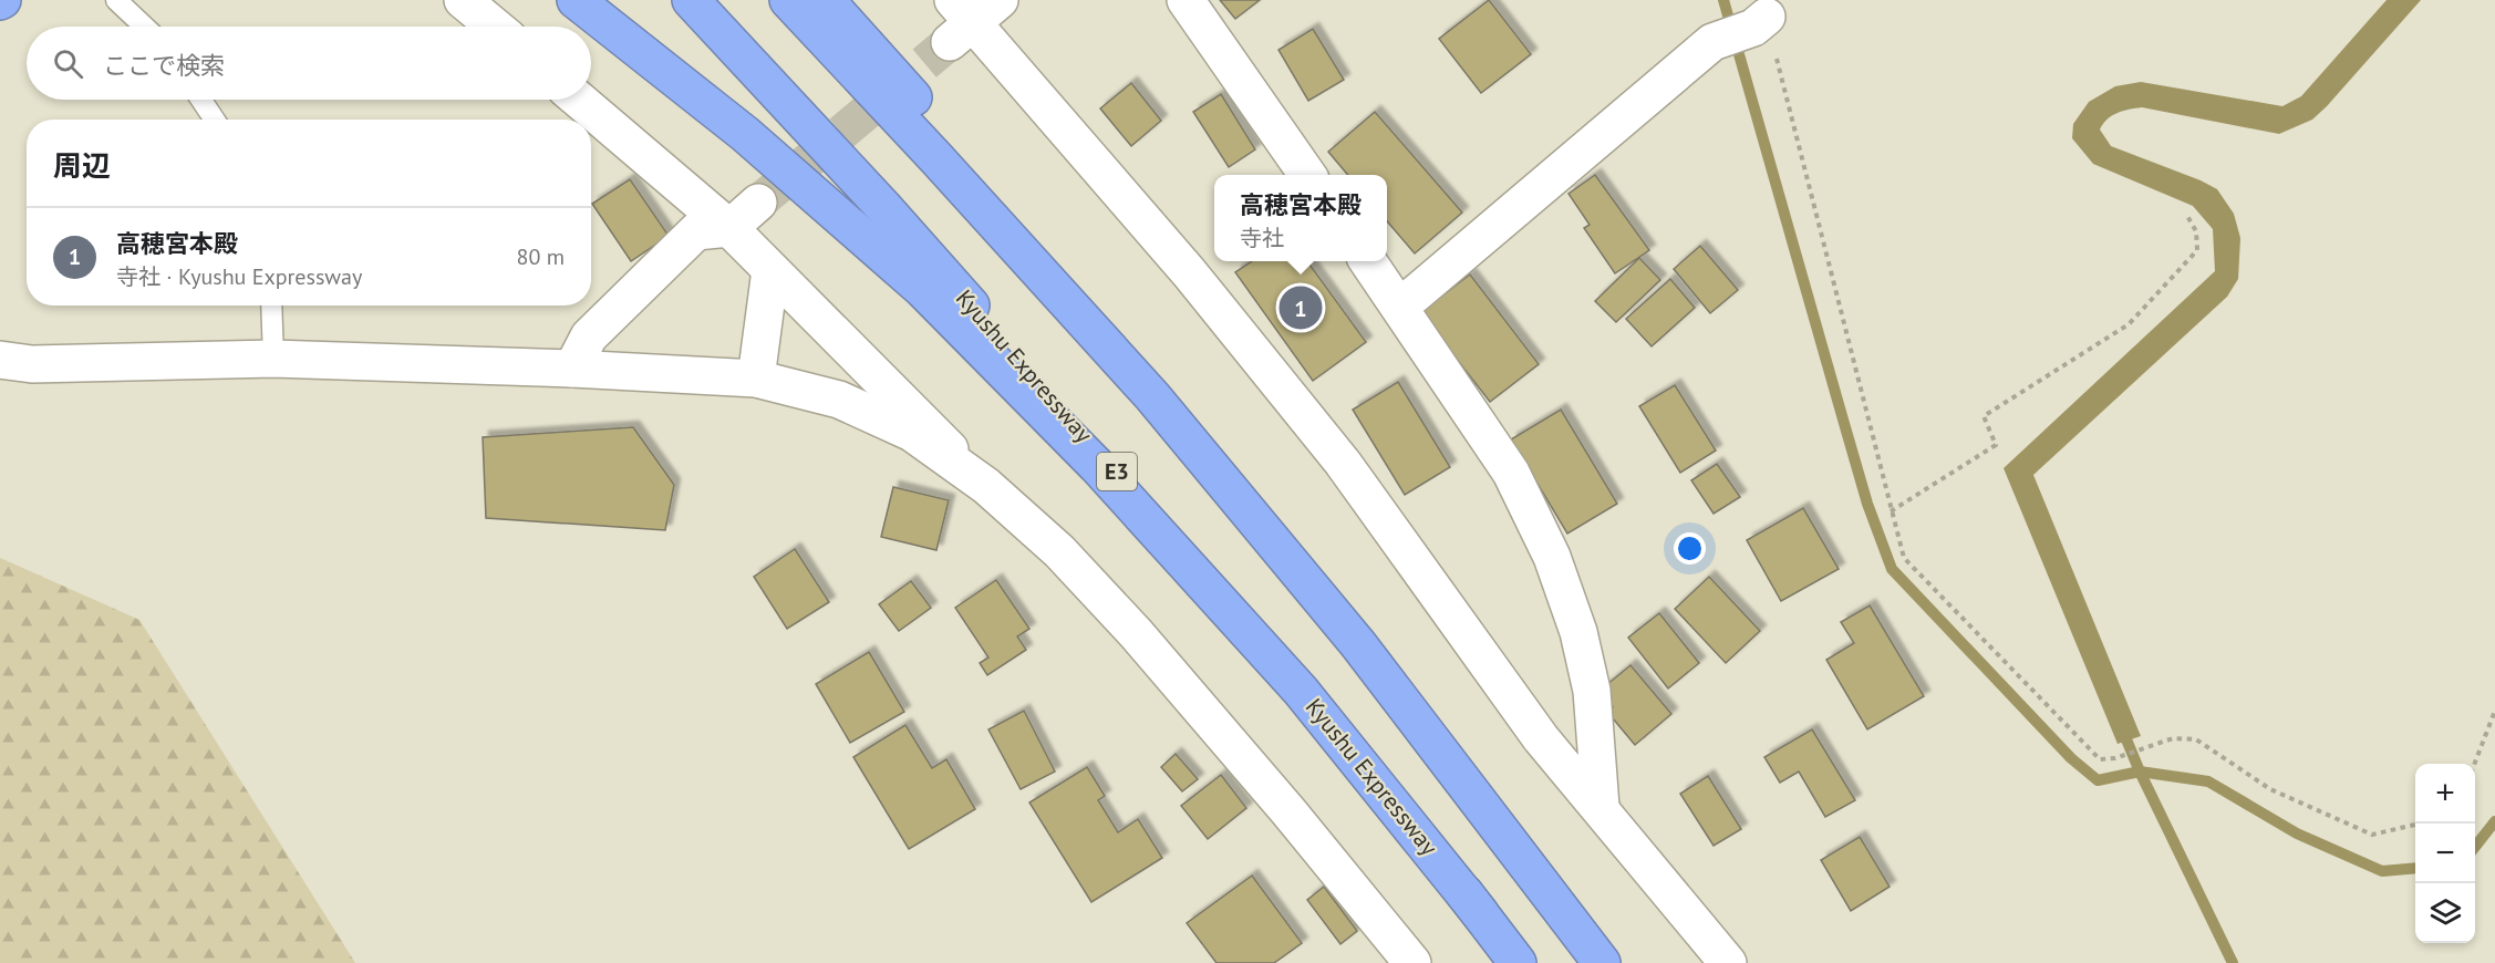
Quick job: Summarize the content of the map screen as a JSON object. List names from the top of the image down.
{
  "streets": {
    "highway": ["Kyushu Expressway", "E3"]
  },
  "page": {
    "search": "ここで検索",
    "heading": "周辺",
    "popup": ["高穂宮本殿", "寺社"],
    "list": [
      {
        "mark": "1",
        "name": "高穂宮本殿",
        "note": "寺社 · Kyushu Expressway",
        "value": "80 m"
      }
    ],
    "pins": "1",
    "map_buttons": ["+", "−"]
  }
}
